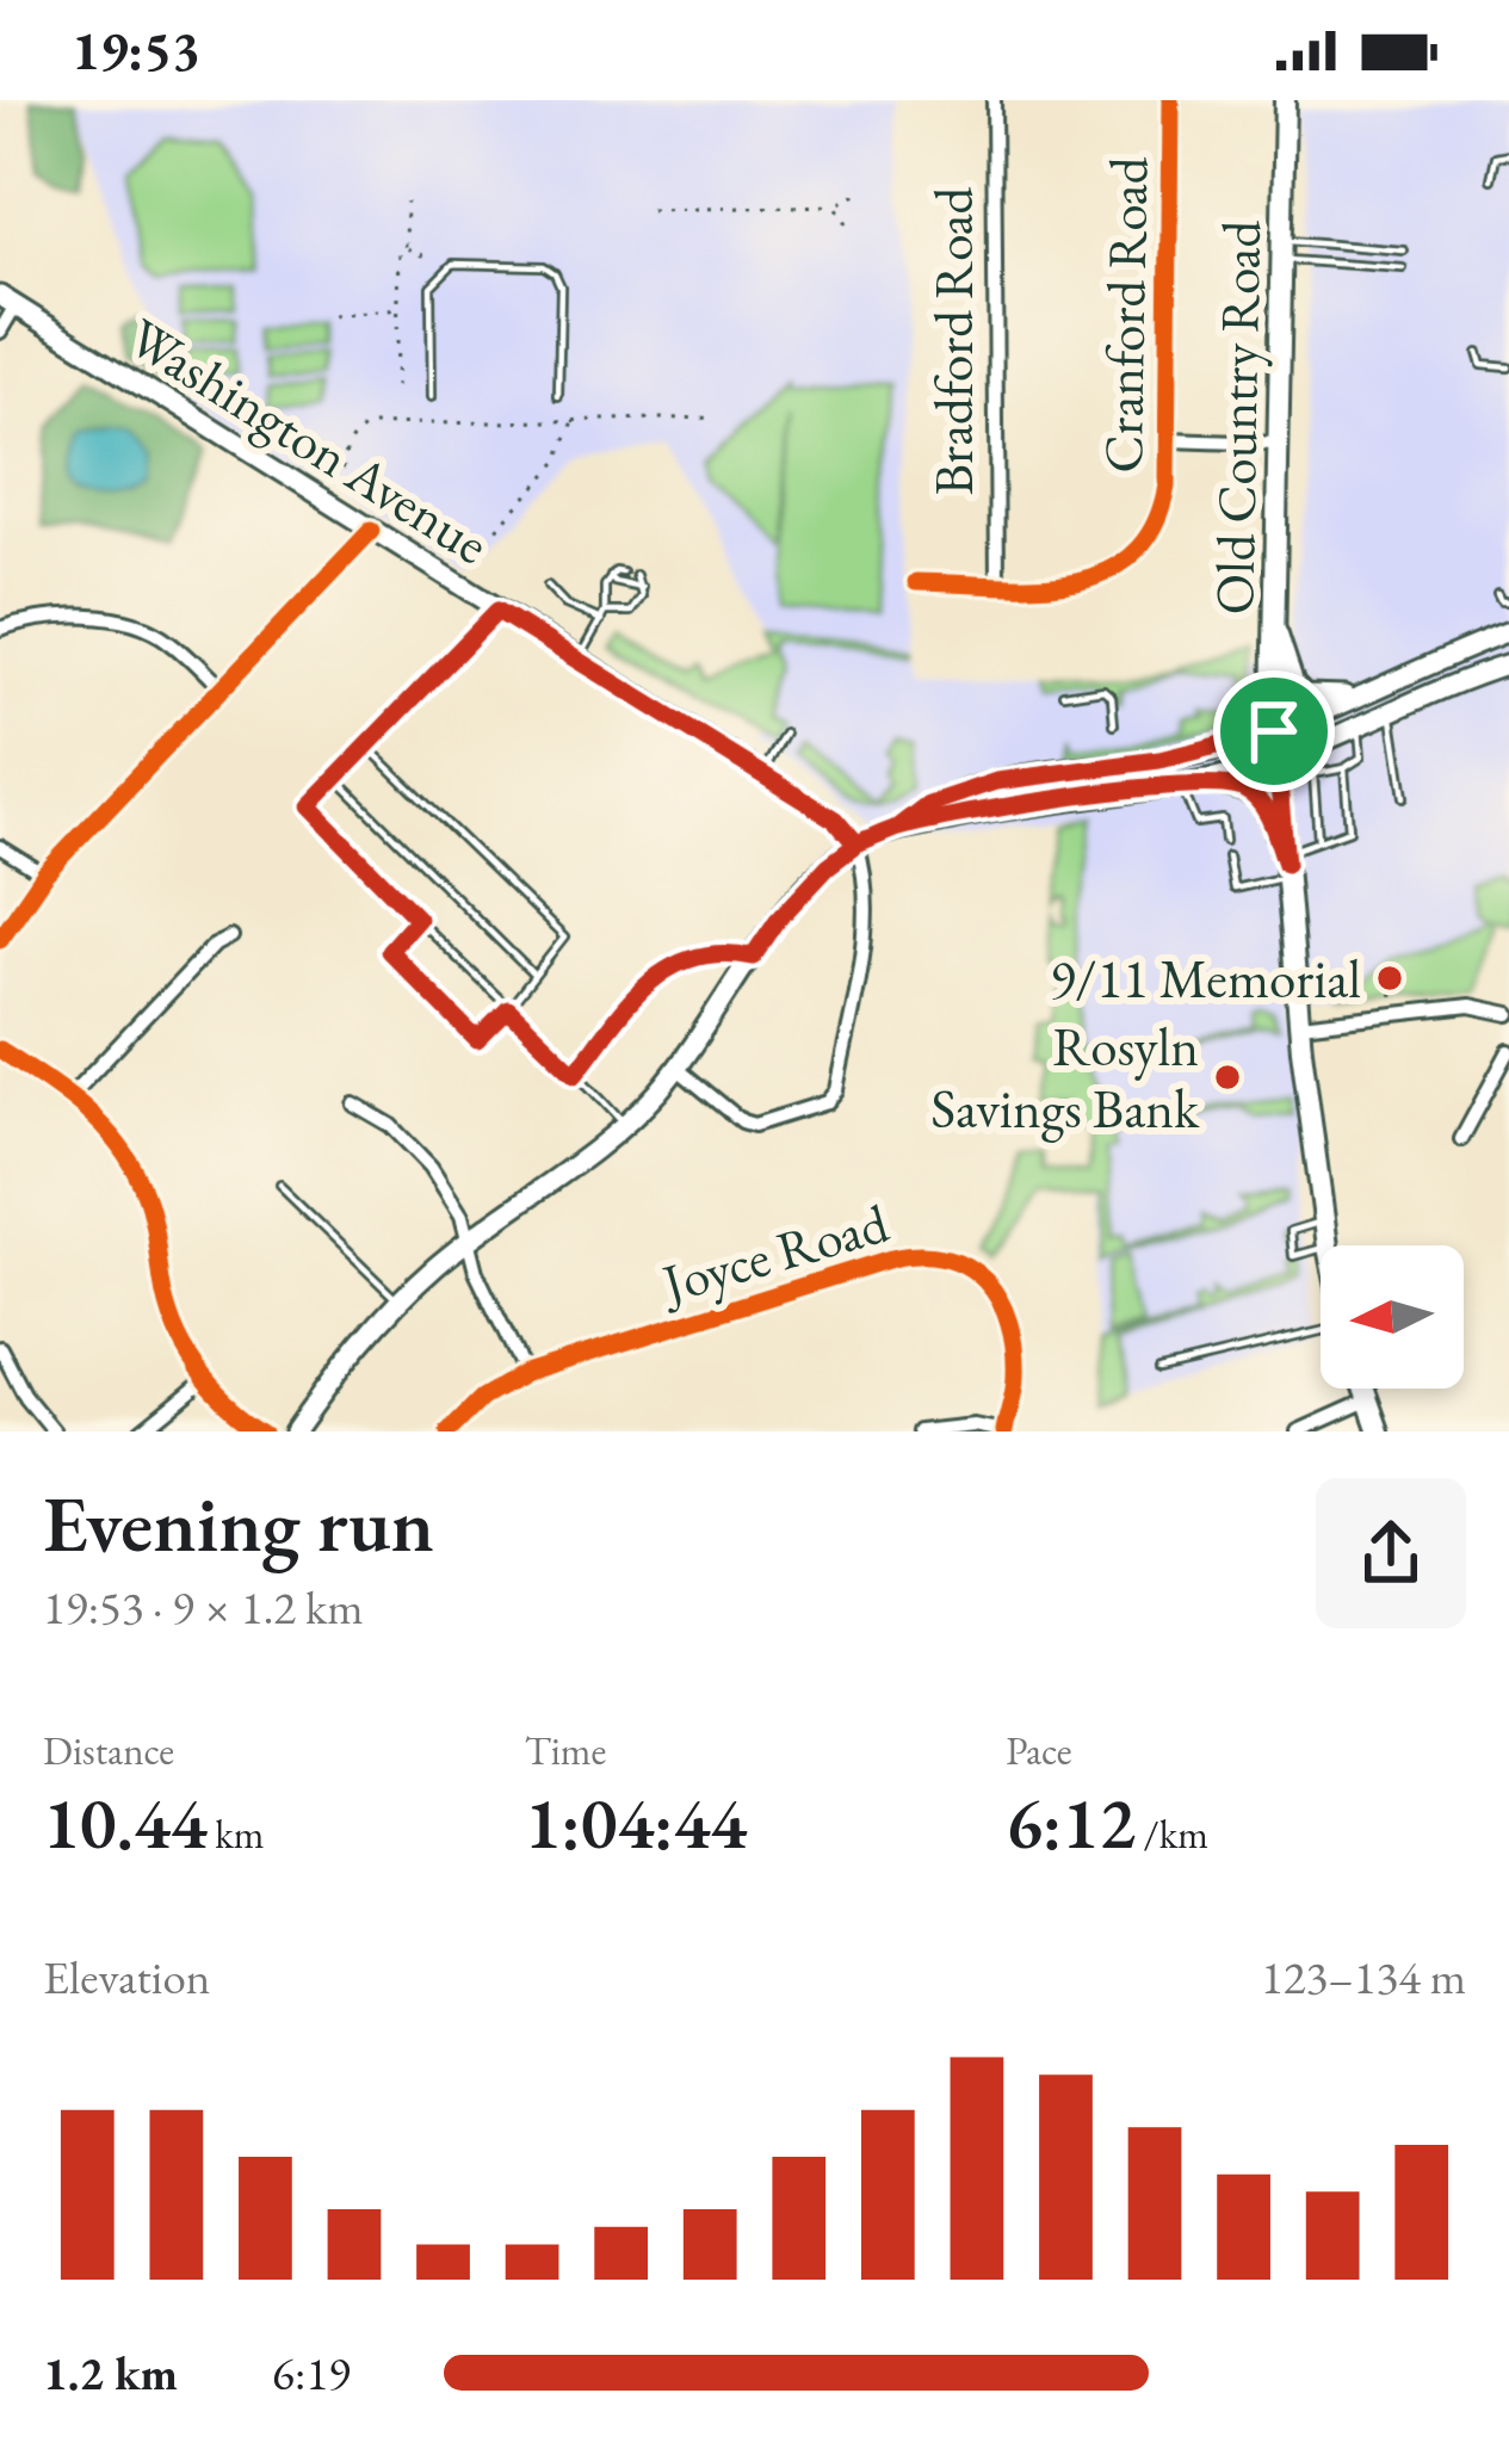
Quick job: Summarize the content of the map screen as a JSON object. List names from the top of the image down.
{
  "streets": {
    "main road": ["Old Country Road", "Washington Avenue"],
    "street": ["Cranford Road", "Bradford Road", "Joyce Road"]
  },
  "crossings": [
    ["Cranford Road", "Bradford Road"]
  ],
  "places": ["9/11 Memorial", "Rosyln Savings Bank"],
  "north": "left",
  "page": {
    "status": "19:53",
    "heading": ["Evening run", "19:53 · 9 × 1.2 km"],
    "stats": [
      ["Distance", "10.44 km"],
      ["Time", "1:04:44"],
      ["Pace", "6:12 /km"]
    ],
    "chart": ["Elevation", "123–134 m"],
    "list": [
      {
        "name": "1.2 km",
        "note": "6:19"
      }
    ]
  }
}
